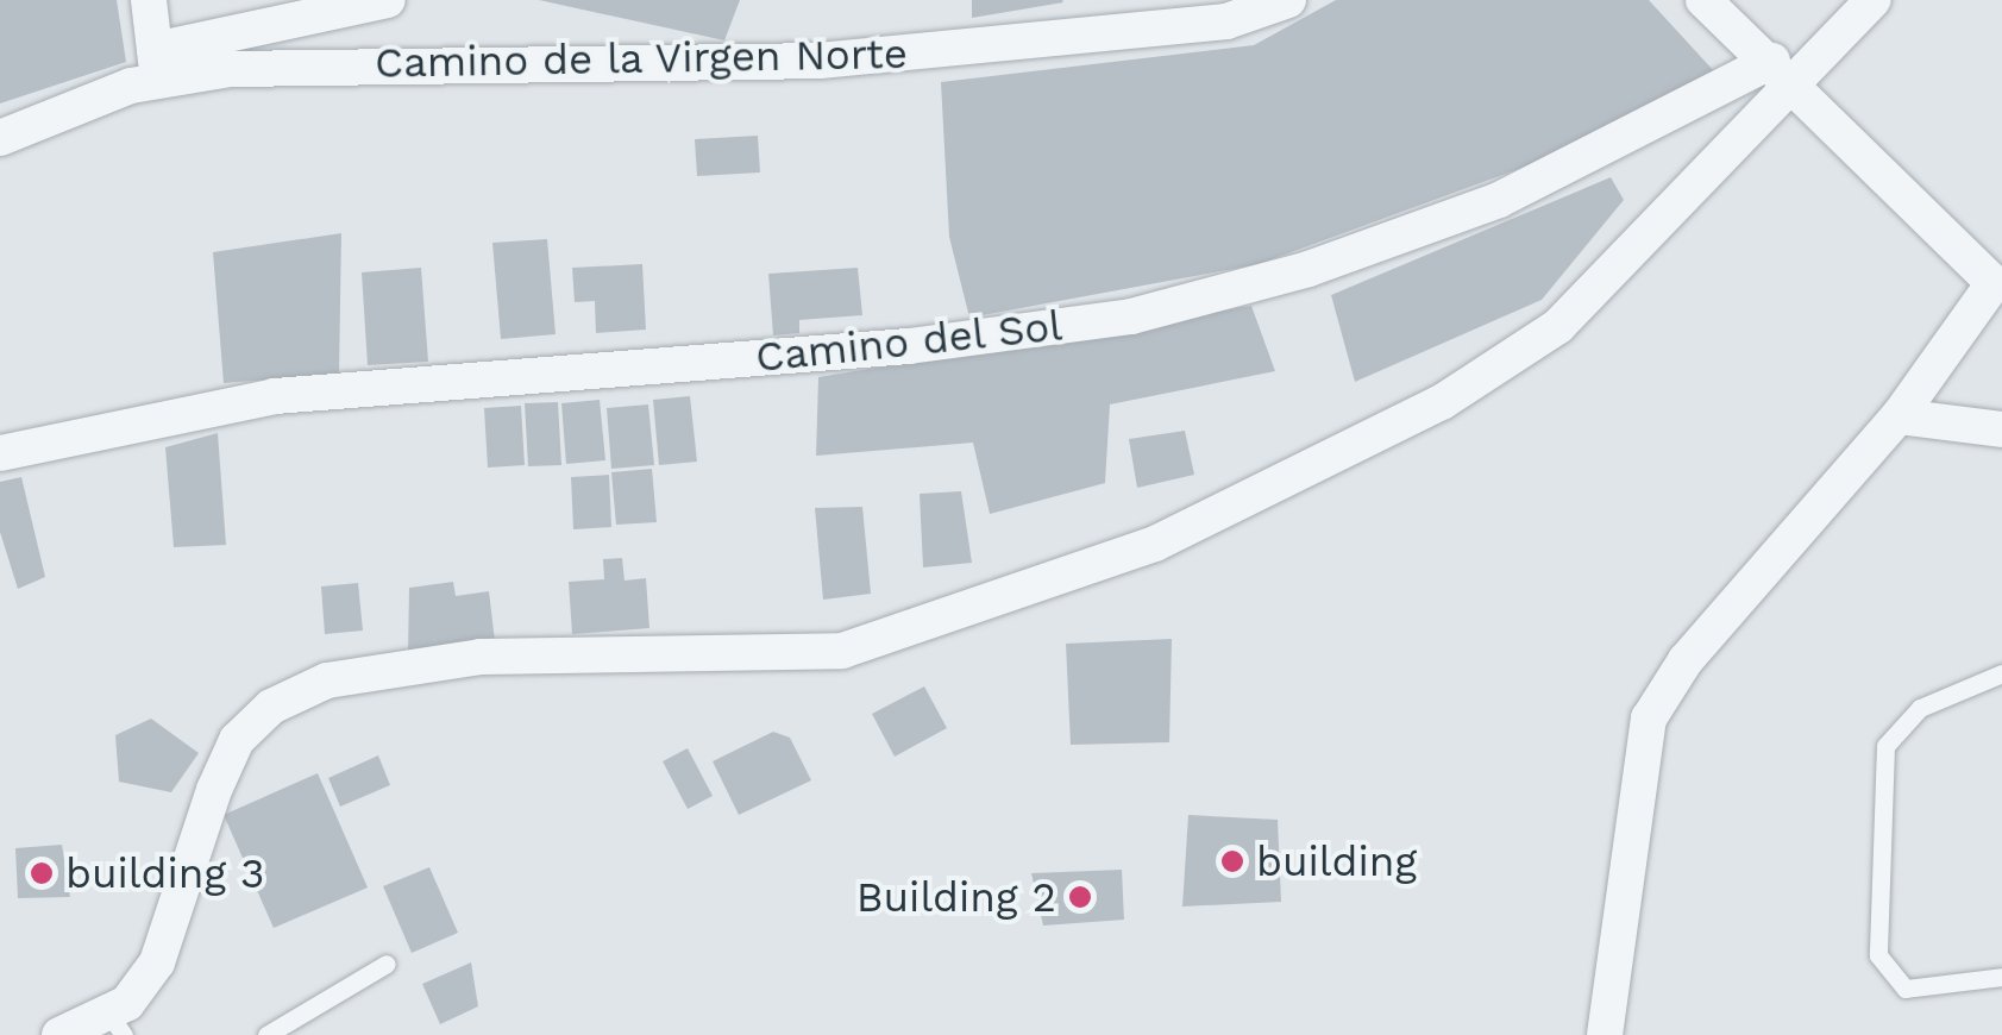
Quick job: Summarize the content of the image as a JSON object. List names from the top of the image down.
{
  "streets": {
    "street": ["Camino de la Virgen Norte", "Camino del Sol"]
  },
  "places": ["building", "building 3", "Building 2"]
}
